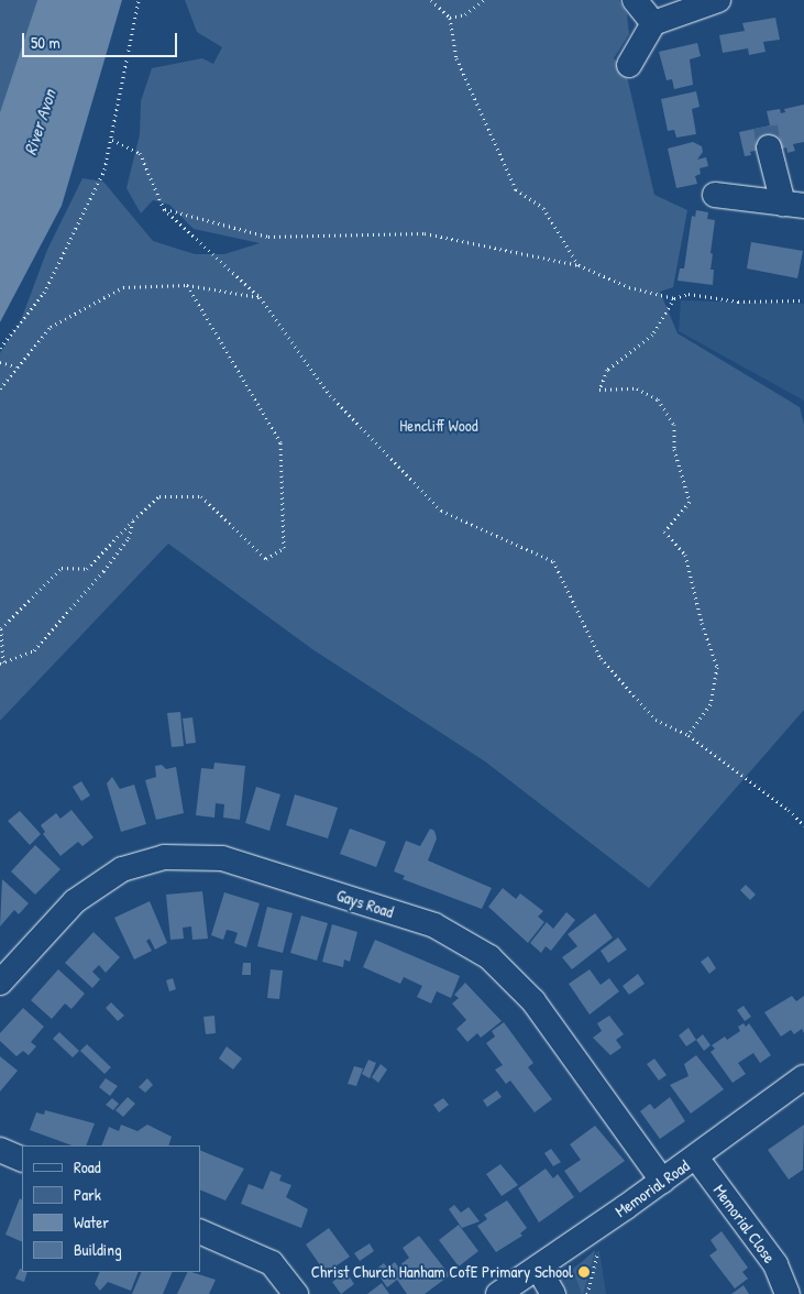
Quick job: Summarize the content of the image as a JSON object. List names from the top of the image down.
{
  "streets": {
    "street": ["Gays Road", "Memorial Road", "Memorial Close"]
  },
  "crossings": [
    ["Gays Road", "Memorial Road"],
    ["Memorial Road", "Memorial Close"]
  ],
  "water": ["River Avon"],
  "parks": ["Hencliff Wood"],
  "places": ["Christ Church Hanham CofE Primary School"],
  "legend": [
    "Road",
    "Park",
    "Water",
    "Building"
  ],
  "scale_bar": "50 m"
}
